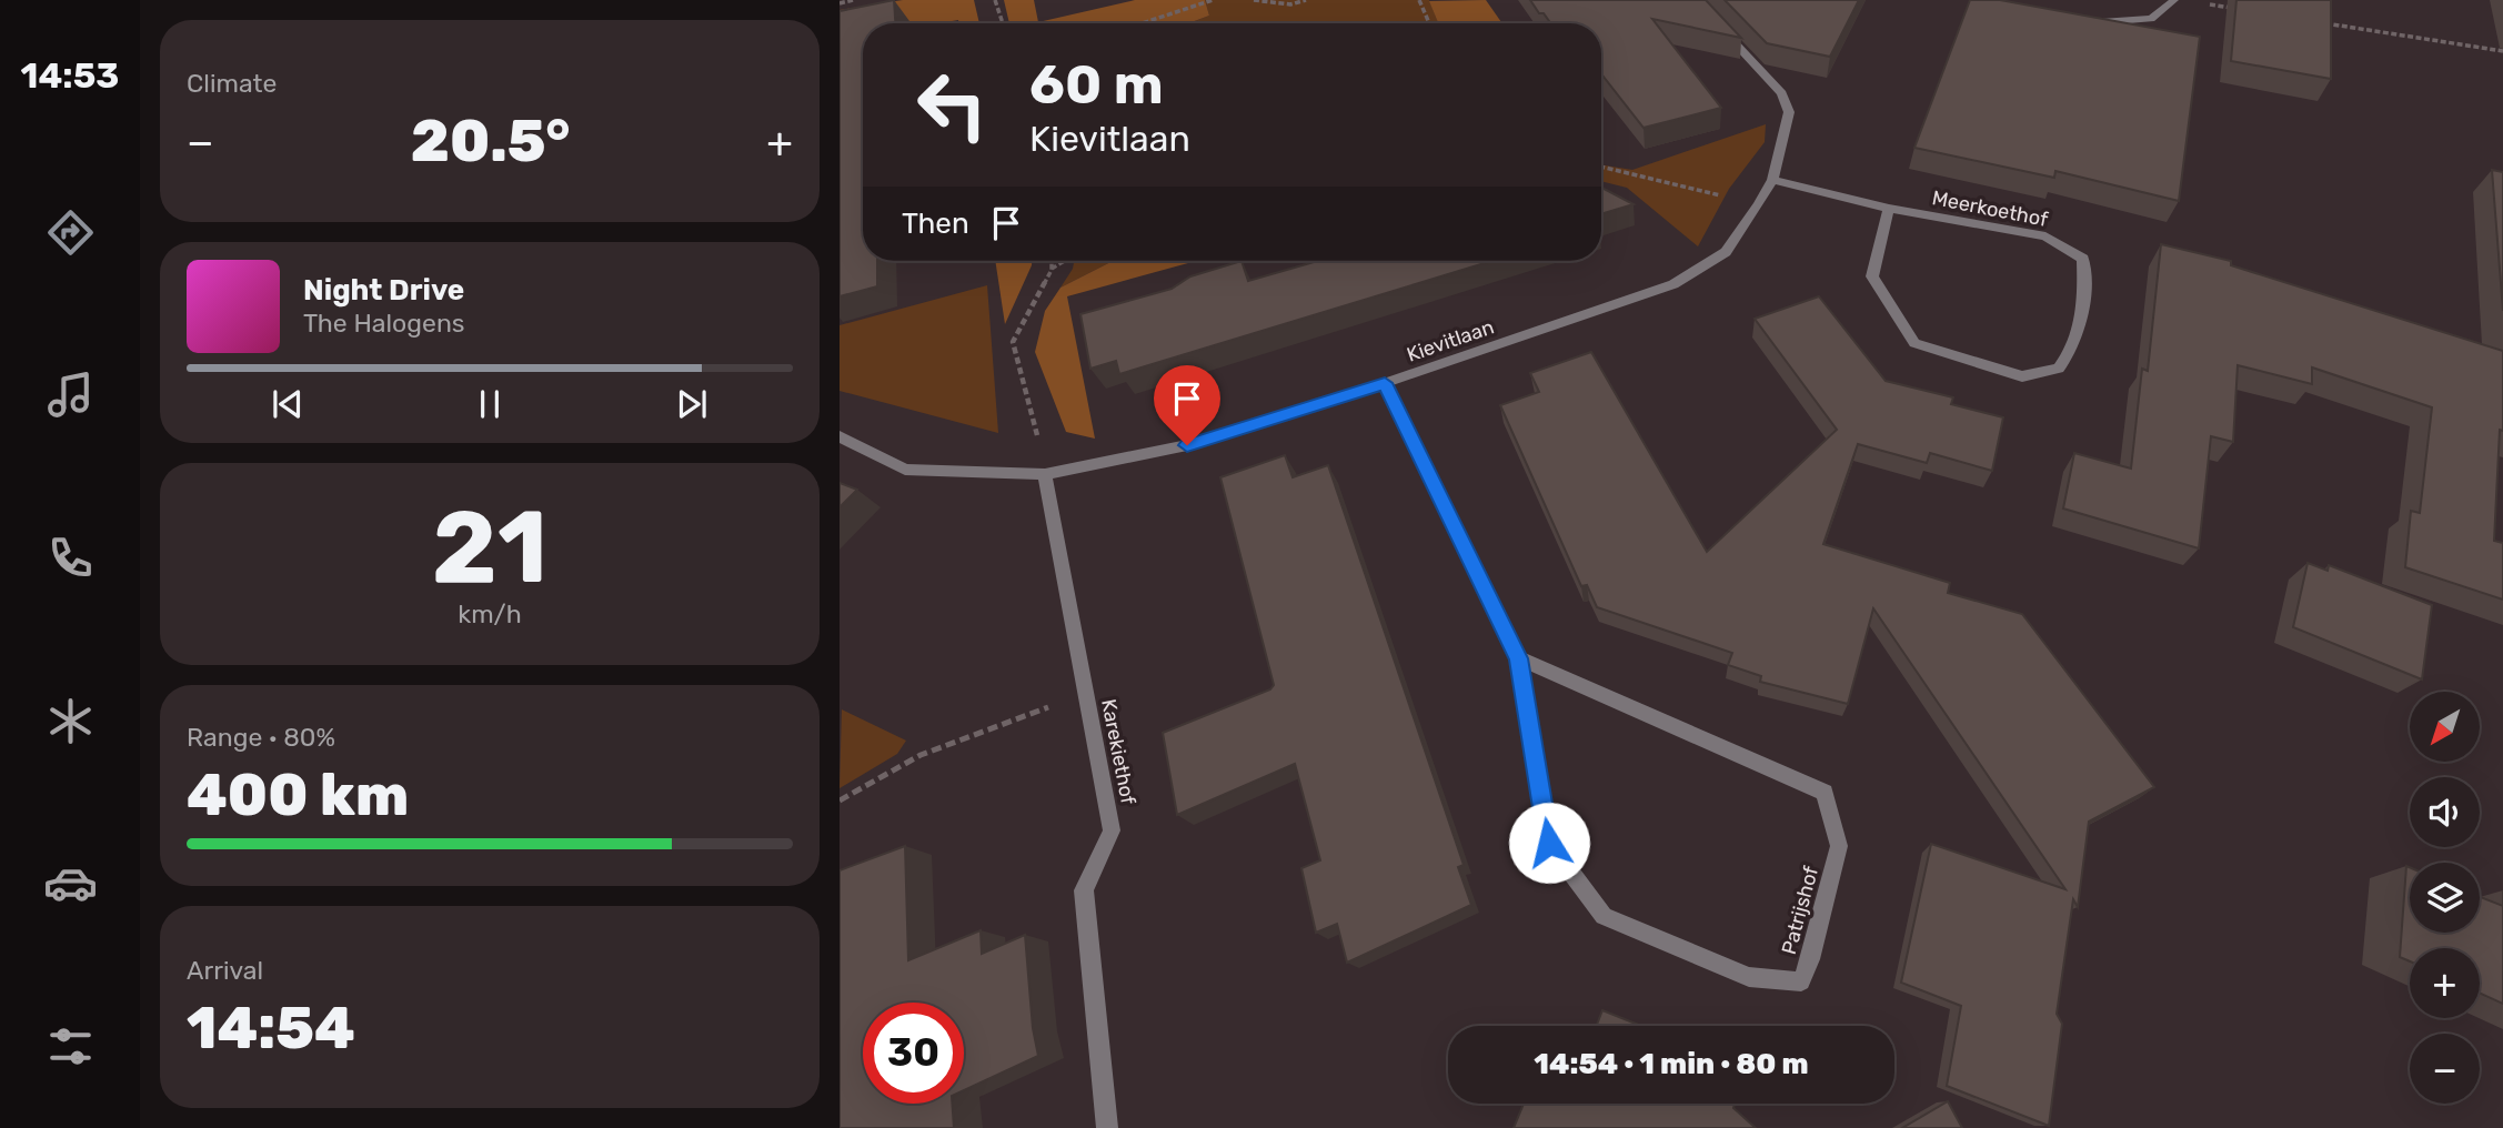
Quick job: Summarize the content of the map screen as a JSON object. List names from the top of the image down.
{
  "streets": {
    "street": [
      "Meerkoethof",
      "Kievitlaan",
      "Karekiethof",
      "Patrijshof"
    ]
  },
  "crossings": [
    ["Meerkoethof", "Kievitlaan"],
    ["Kievitlaan", "Karekiethof"],
    ["Kievitlaan", "Patrijshof"]
  ],
  "north": "bottom left",
  "page": {
    "tabs": "14:53",
    "tile": [
      "Climate",
      ["21", "km/h"],
      ["Range · 80%", "400 km"],
      ["Arrival", "14:54"]
    ],
    "turn": ["60 m", "Kievitlaan"],
    "heat": ["−", "20.5°", "+"],
    "then": "Then",
    "song": ["Night Drive", "The Halogens"],
    "map_buttons": ["+", "−"],
    "limit": "30",
    "trip": "14:54 · 1 min · 80 m"
  }
}
